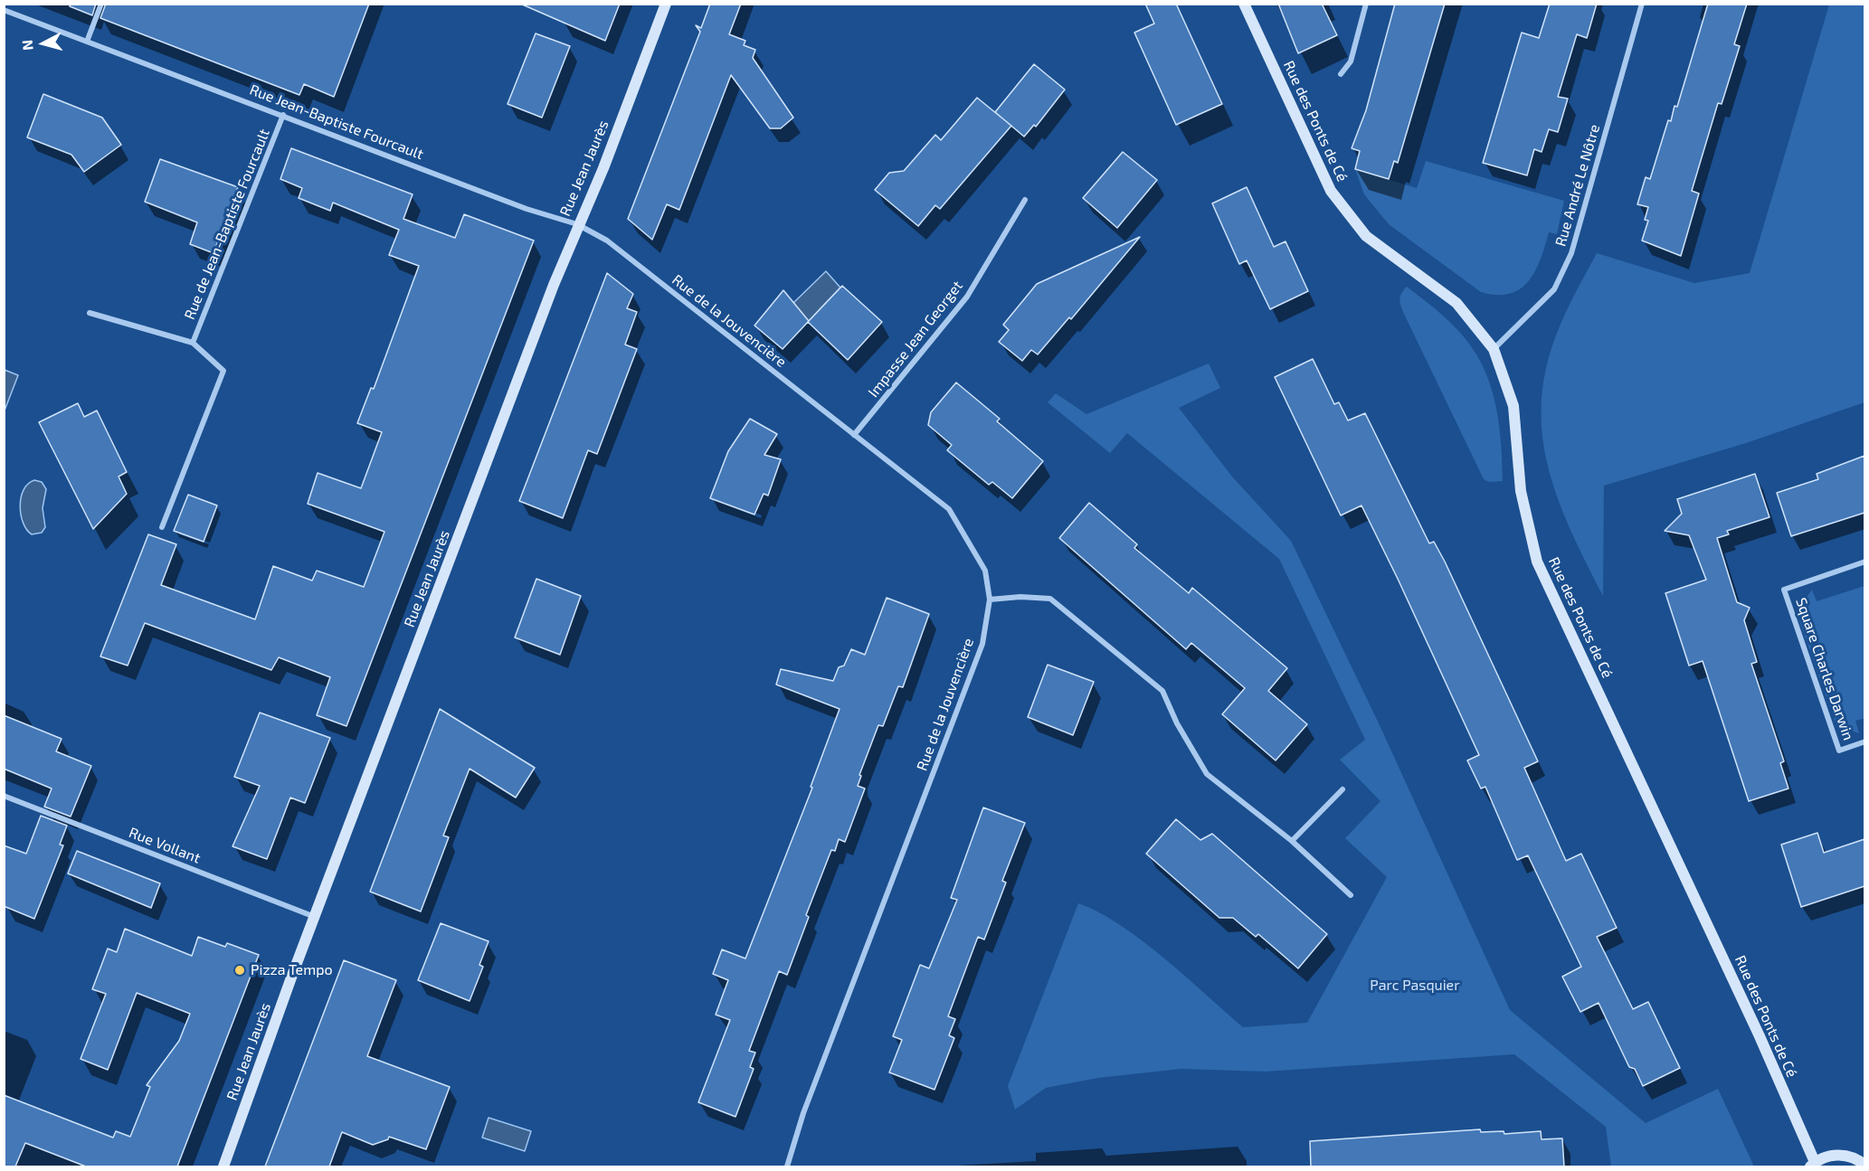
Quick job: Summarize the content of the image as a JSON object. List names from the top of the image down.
{
  "streets": {
    "street": [
      "Rue des Ponts de Cé",
      "Rue Jean-Baptiste Fourcault",
      "Rue Jean Jaurès",
      "Rue André Le Nôtre",
      "Rue de Jean-Baptiste Fourcault",
      "Rue de la Jouvencière",
      "Impasse Jean Georget",
      "Square Charles Darwin",
      "Rue Vollant"
    ]
  },
  "crossings": [
    ["Rue des Ponts de Cé", "Rue André Le Nôtre"],
    ["Rue Jean-Baptiste Fourcault", "Rue Jean Jaurès"],
    ["Rue Jean-Baptiste Fourcault", "Rue de Jean-Baptiste Fourcault"],
    ["Rue Jean-Baptiste Fourcault", "Rue de la Jouvencière"],
    ["Rue Jean Jaurès", "Rue de la Jouvencière"],
    ["Rue Jean Jaurès", "Rue Vollant"],
    ["Rue de la Jouvencière", "Impasse Jean Georget"]
  ],
  "parks": ["Parc Pasquier"],
  "places": ["Pizza Tempo"],
  "north": "left"
}
